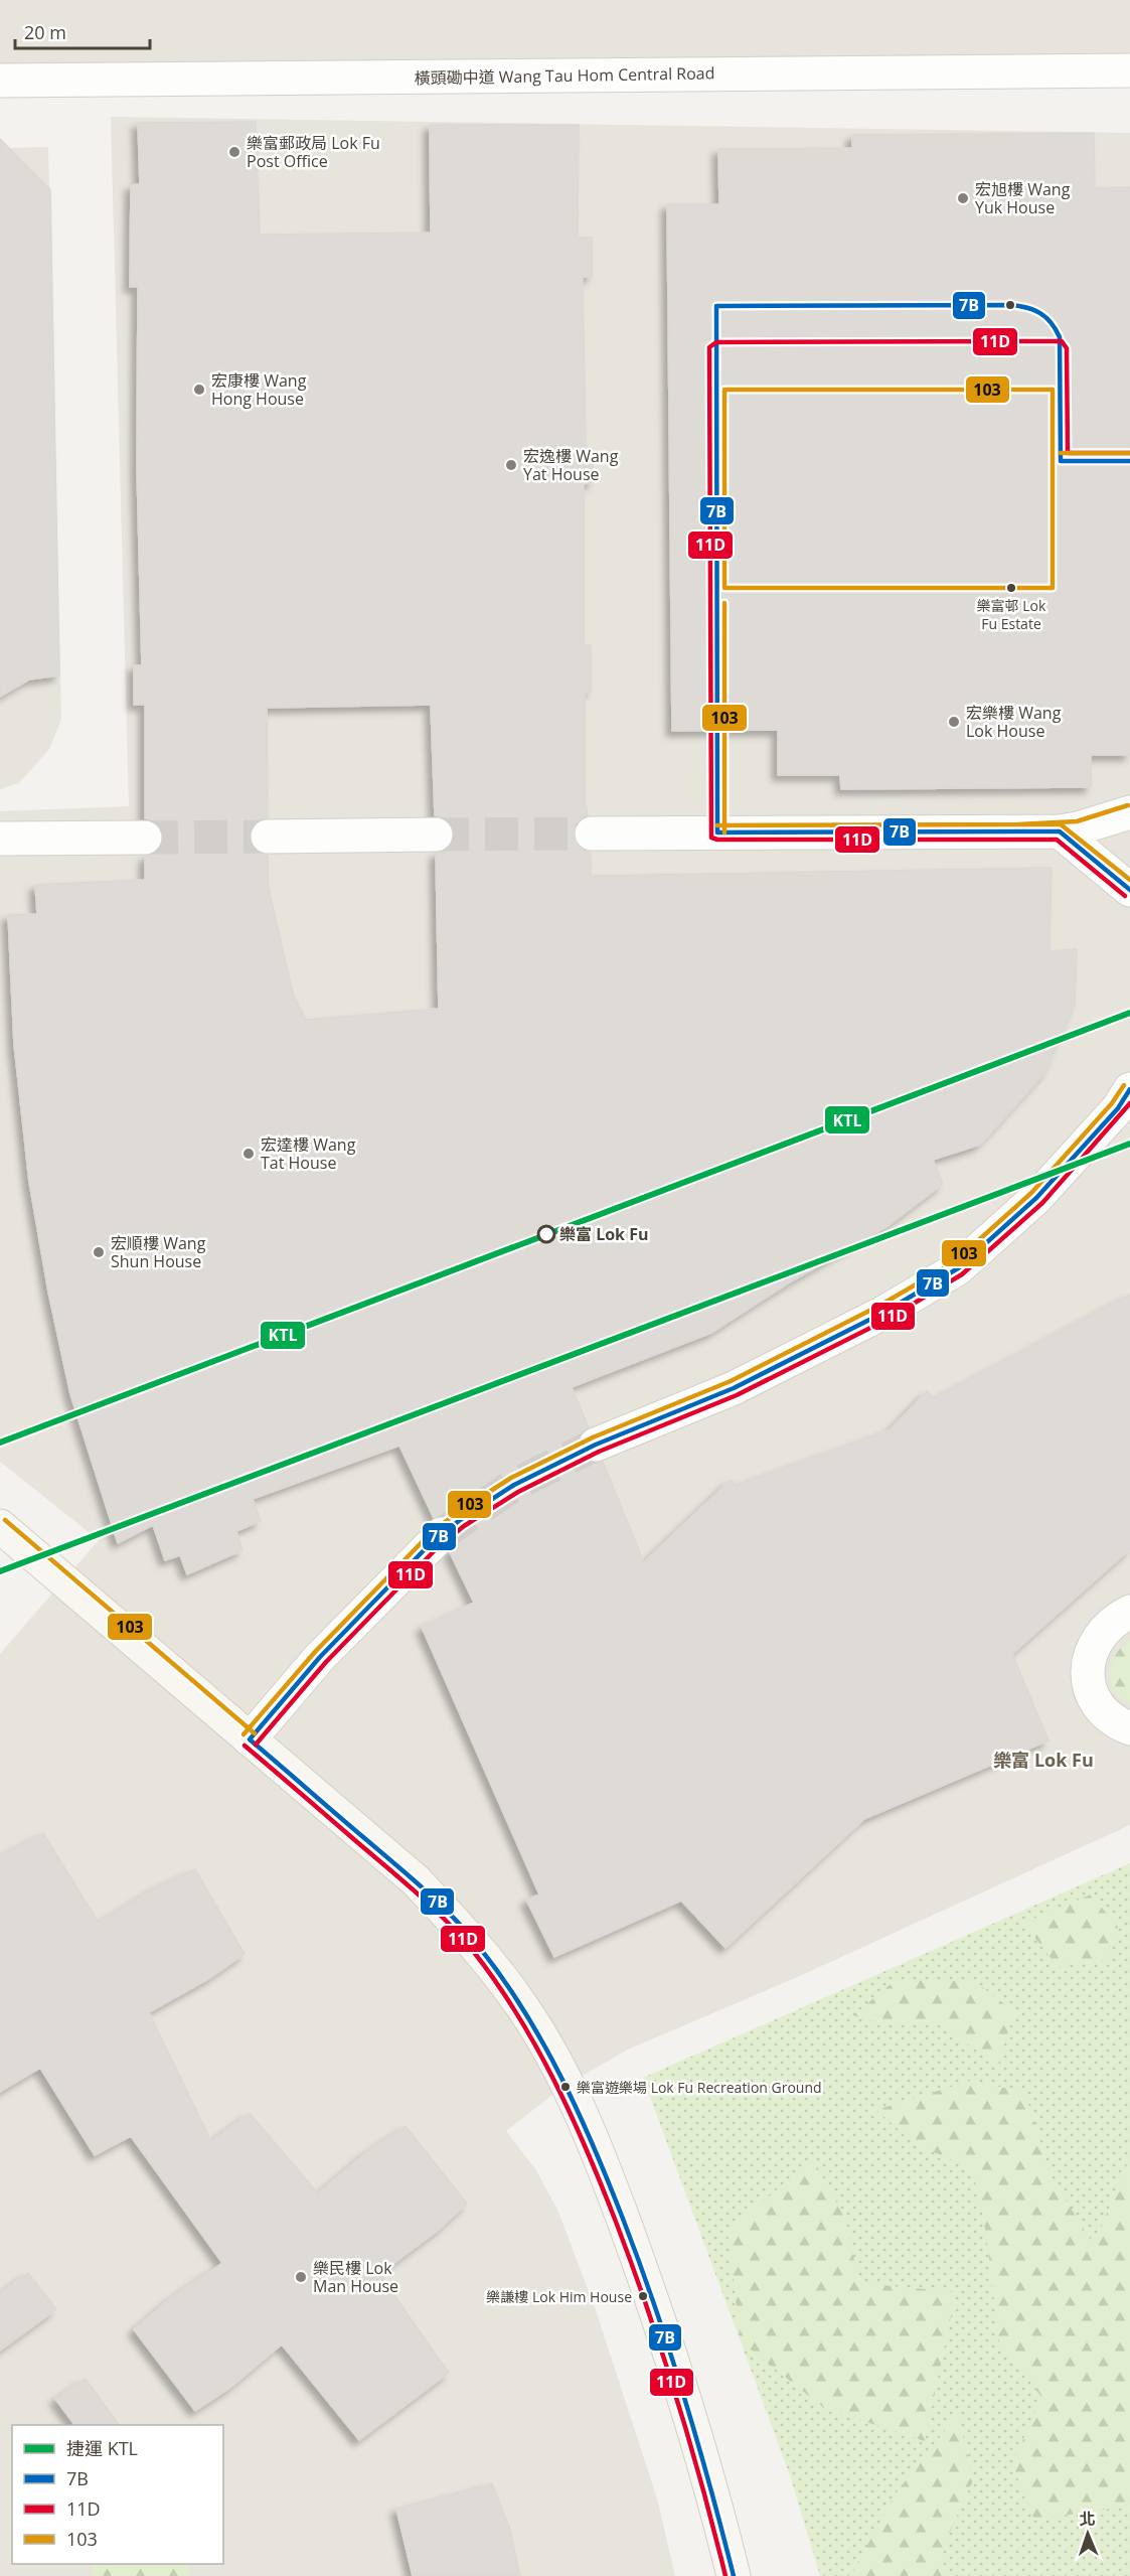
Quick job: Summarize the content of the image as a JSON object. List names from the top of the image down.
{
  "streets": {
    "street": ["橫頭磡中道 Wang Tau Hom Central Road"]
  },
  "districts": ["樂富 Lok Fu"],
  "places": [
    "樂富郵政局 Lok Fu Post Office",
    "宏旭樓 Wang Yuk House",
    "宏康樓 Wang Hong House",
    "宏逸樓 Wang Yat House",
    "樂富邨 Lok Fu Estate",
    "宏樂樓 Wang Lok House",
    "宏達樓 Wang Tat House",
    "樂富 Lok Fu",
    "宏順樓 Wang Shun House",
    "樂富遊樂場 Lok Fu Recreation Ground",
    "樂民樓 Lok Man House",
    "樂謙樓 Lok Him House"
  ],
  "lines": [
    "transit line 7B",
    "transit line 11D",
    "transit line 103",
    "metro line KTL"
  ],
  "legend": [
    "捷運 KTL",
    "7B",
    "11D",
    "103"
  ],
  "scale_bar": "20 m",
  "north": "top"
}
